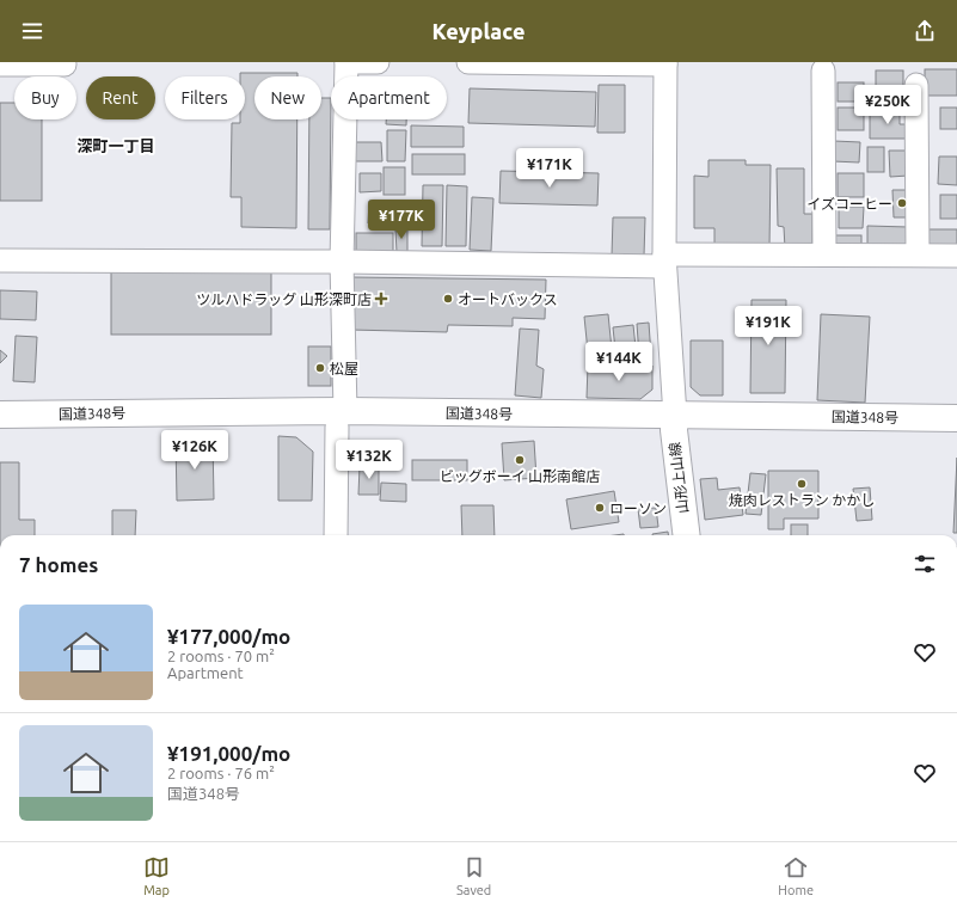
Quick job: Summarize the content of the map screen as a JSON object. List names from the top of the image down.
{
  "streets": {
    "main road": ["国道348号", "山形上山線"]
  },
  "crossings": [
    ["国道348号", "山形上山線"]
  ],
  "districts": ["深町一丁目"],
  "places": {
    "other": [
      "イズコーヒー",
      "オートバックス",
      "松屋",
      "ビッグボーイ 山形南館店",
      "焼肉レストラン かかし",
      "ローソン"
    ],
    "health": ["ツルハドラッグ 山形深町店"]
  },
  "page": {
    "header": "Keyplace",
    "chip": [
      "Buy",
      "Rent",
      "Filters",
      "New",
      "Apartment"
    ],
    "price": [
      "¥250K",
      "¥171K",
      "¥177K",
      "¥191K",
      "¥144K",
      "¥126K",
      "¥132K"
    ],
    "heading": "7 homes",
    "list": [
      {
        "name": "¥177,000/mo",
        "note": "2 rooms · 70 m² · Apartment"
      },
      {
        "name": "¥191,000/mo",
        "note": "2 rooms · 76 m² · 国道348号"
      }
    ],
    "tabs": ["Map", "Saved", "Home"]
  }
}
